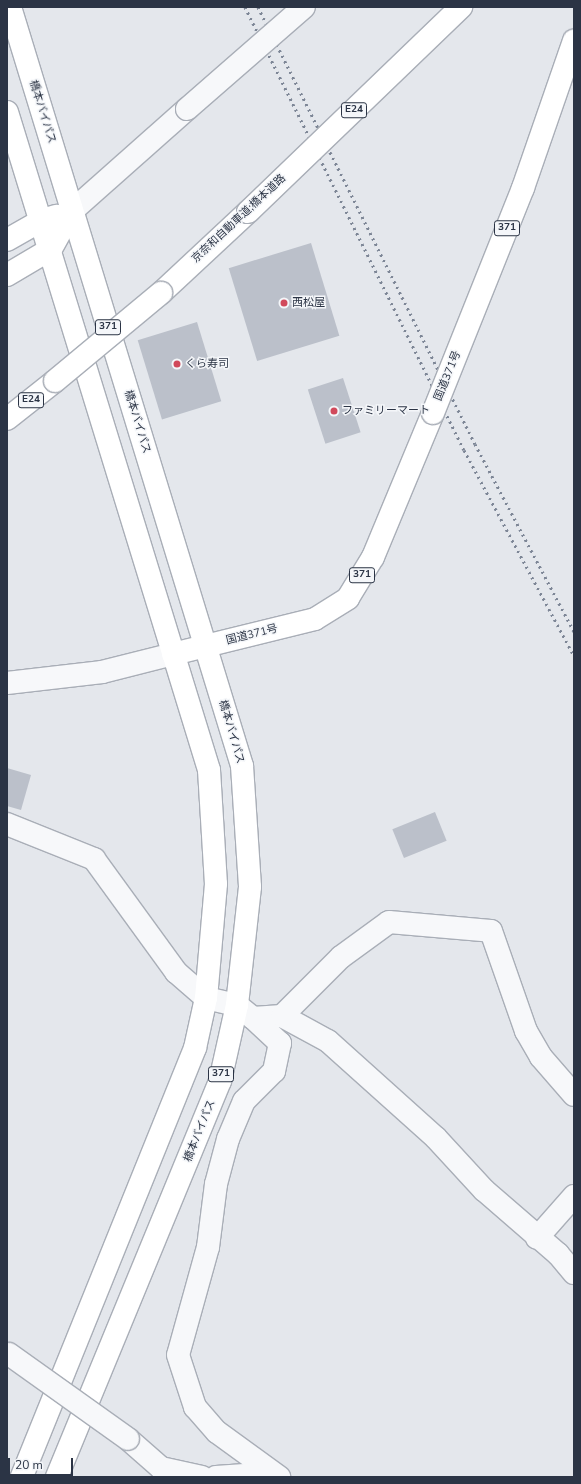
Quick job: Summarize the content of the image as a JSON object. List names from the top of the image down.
{
  "streets": {
    "highway": [
      "E24",
      "橋本バイパス",
      "京奈和自動車道;橋本道路",
      "371",
      "国道371号"
    ]
  },
  "crossings": [
    ["橋本バイパス", "国道371号"]
  ],
  "places": ["西松屋", "くら寿司", "ファミリーマート"],
  "scale_bar": "20 m"
}
